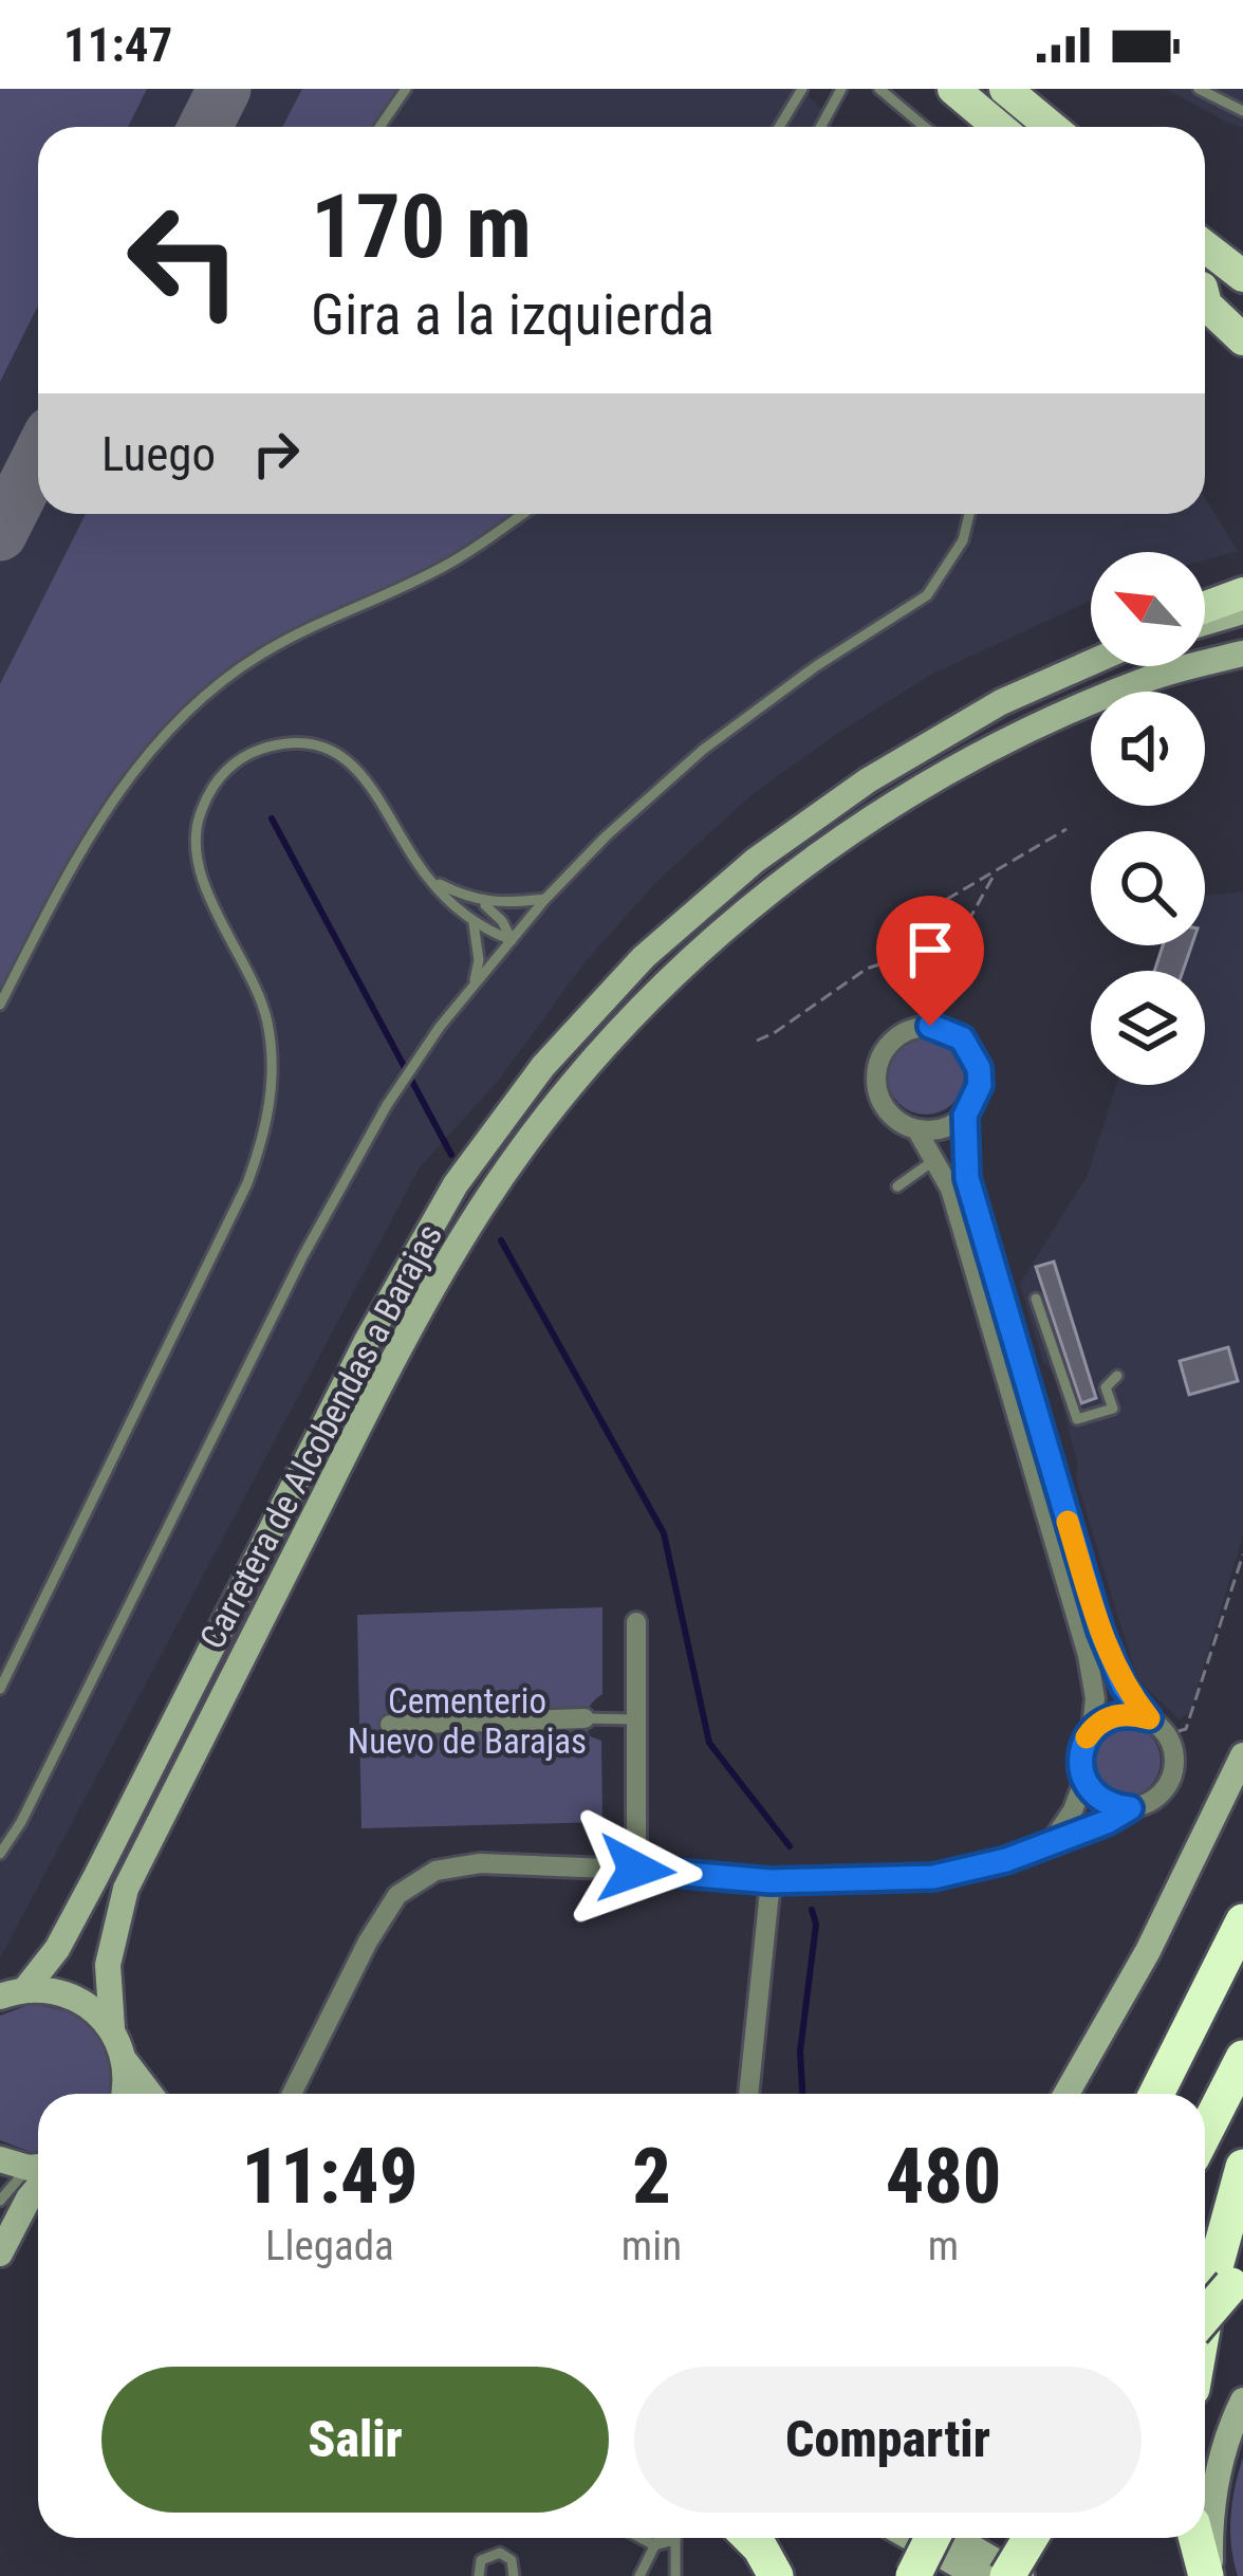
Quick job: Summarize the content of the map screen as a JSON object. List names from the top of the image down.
{
  "streets": {
    "street": ["Carretera de Alcobendas a Barajas"]
  },
  "parks": ["Cementerio Nuevo de Barajas"],
  "north": "top left",
  "page": {
    "status": "11:47",
    "turn": ["170 m", "Gira a la izquierda"],
    "then": "Luego",
    "eta": [
      "11:49",
      "Llegada",
      "2",
      "min",
      "480",
      "m"
    ],
    "buttons": ["Salir", "Compartir"]
  }
}
